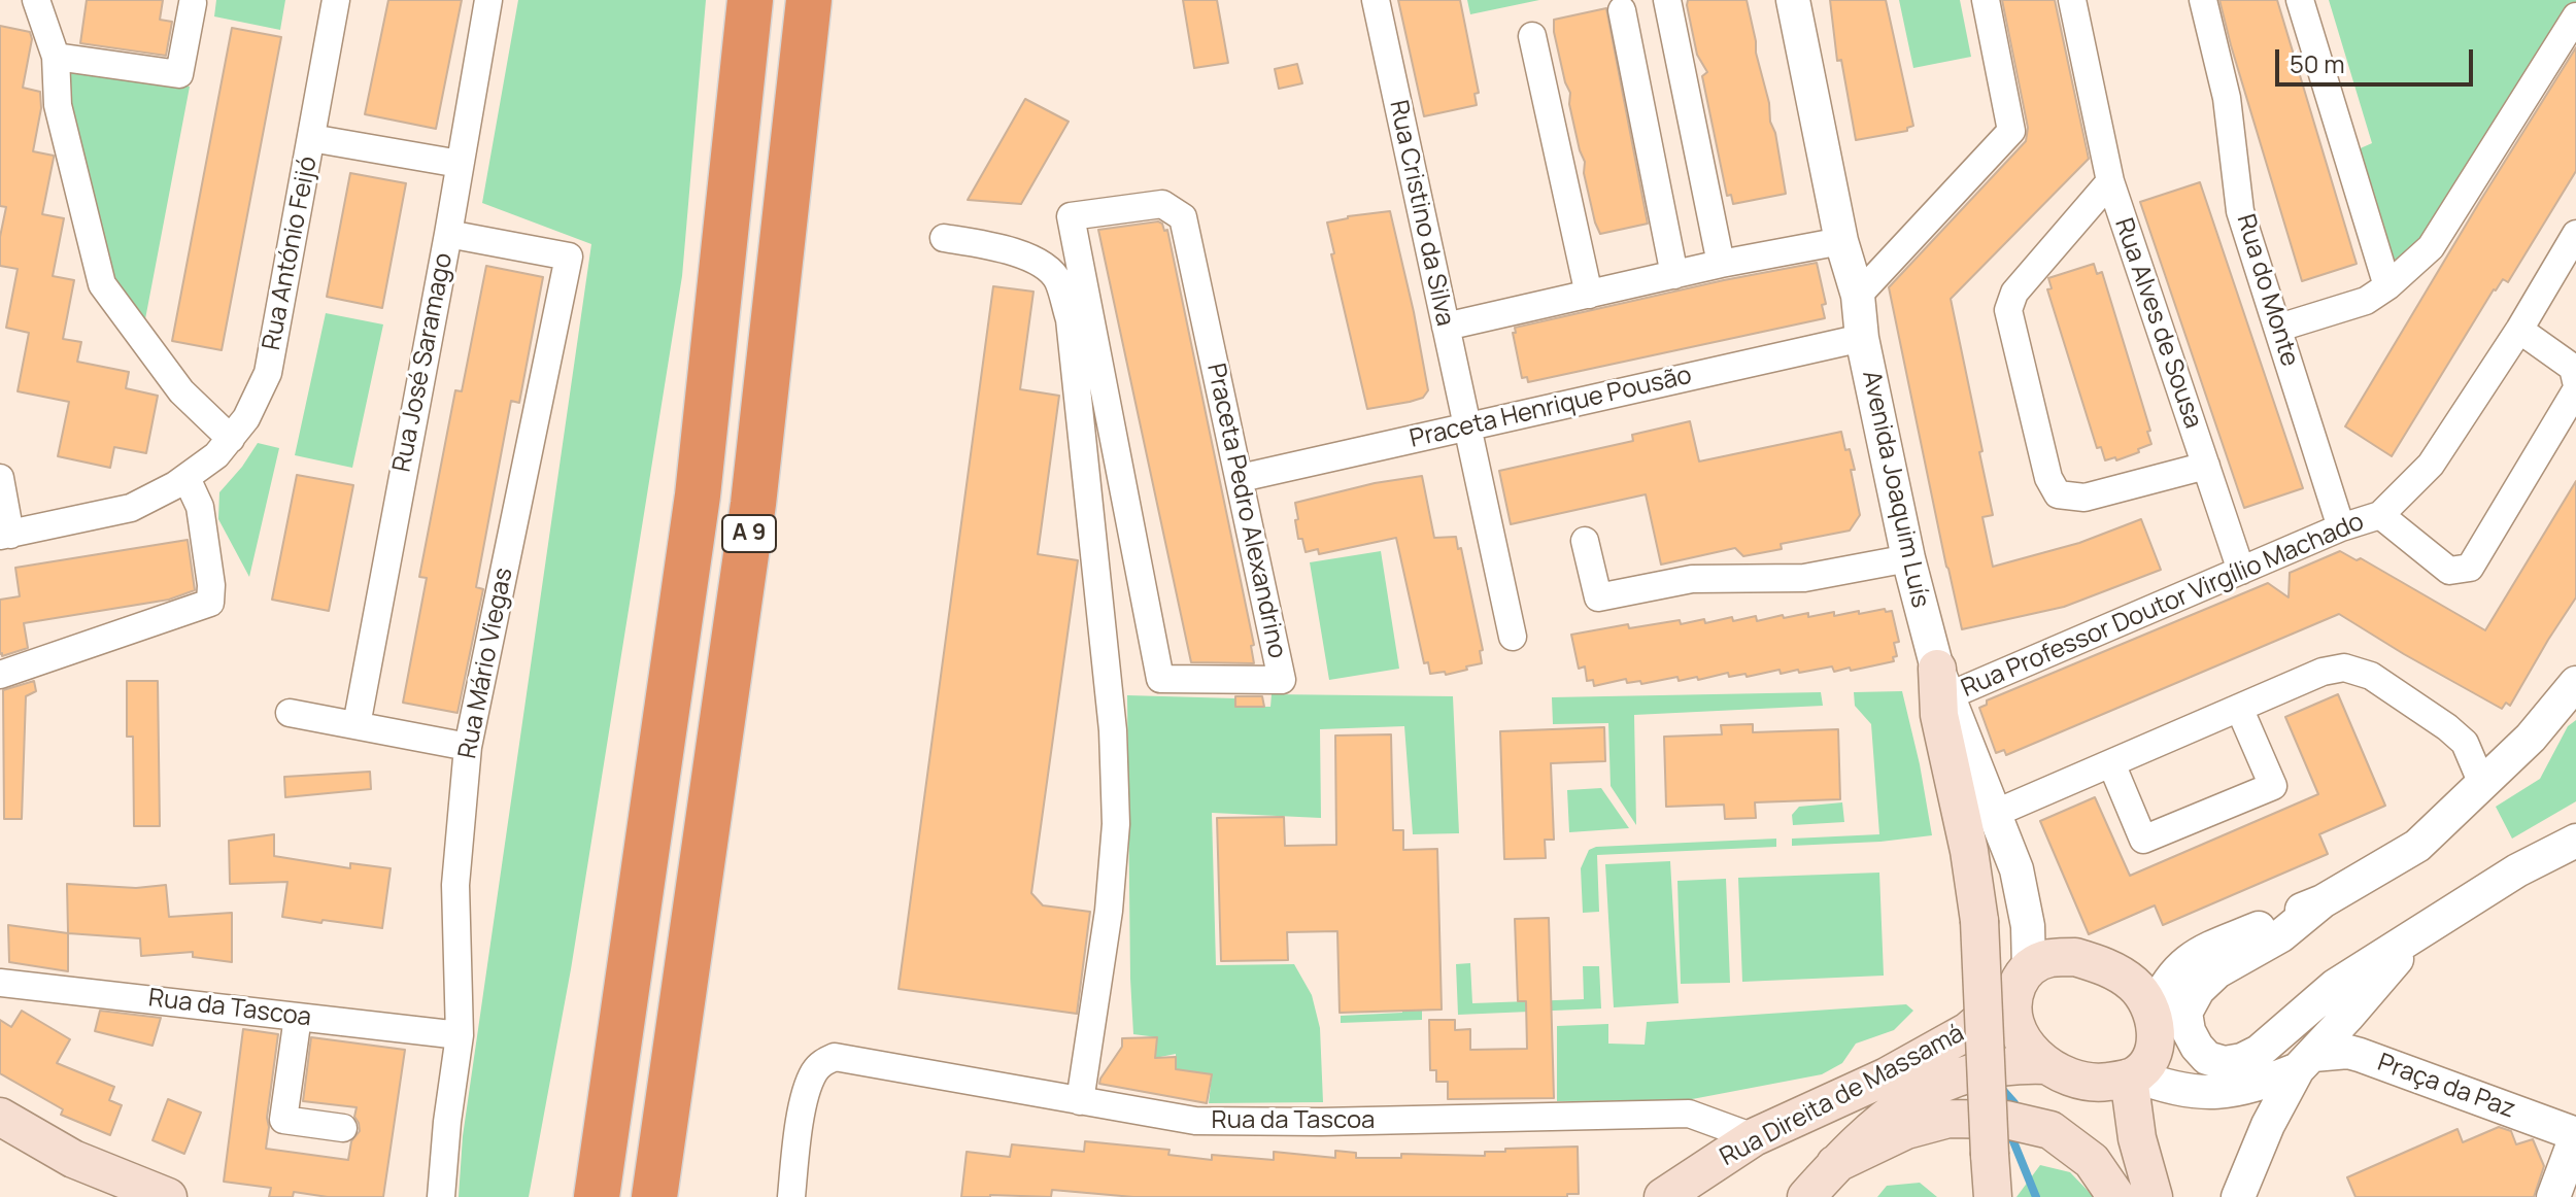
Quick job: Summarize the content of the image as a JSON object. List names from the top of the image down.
{
  "streets": {
    "highway": ["A 9"],
    "main road": ["Rua Direita de Massamá"],
    "street": [
      "Rua Cristino da Silva",
      "Rua António Feijó",
      "Rua do Monte",
      "Rua Alves de Sousa",
      "Rua José Saramago",
      "Praceta Henrique Pousão",
      "Avenida Joaquim Luís",
      "Praceta Pedro Alexandrino",
      "Rua Professor Doutor Virgílio Machado",
      "Rua Mário Viegas",
      "Rua da Tascoa",
      "Praça da Paz"
    ]
  },
  "crossings": [
    ["Rua Cristino da Silva", "Praceta Henrique Pousão"],
    ["Rua do Monte", "Rua Professor Doutor Virgílio Machado"],
    ["Rua Alves de Sousa", "Rua Professor Doutor Virgílio Machado"],
    ["Rua José Saramago", "Rua Mário Viegas"],
    ["Praceta Henrique Pousão", "Avenida Joaquim Luís"],
    ["Praceta Henrique Pousão", "Praceta Pedro Alexandrino"],
    ["Avenida Joaquim Luís", "Rua Professor Doutor Virgílio Machado"],
    ["Avenida Joaquim Luís", "Praça da Paz"],
    ["Avenida Joaquim Luís", "Rua Direita de Massamá"],
    ["Rua Mário Viegas", "Rua da Tascoa"],
    ["Rua da Tascoa", "Rua Direita de Massamá"],
    ["Praça da Paz", "Rua Direita de Massamá"]
  ],
  "scale_bar": "50 m"
}
